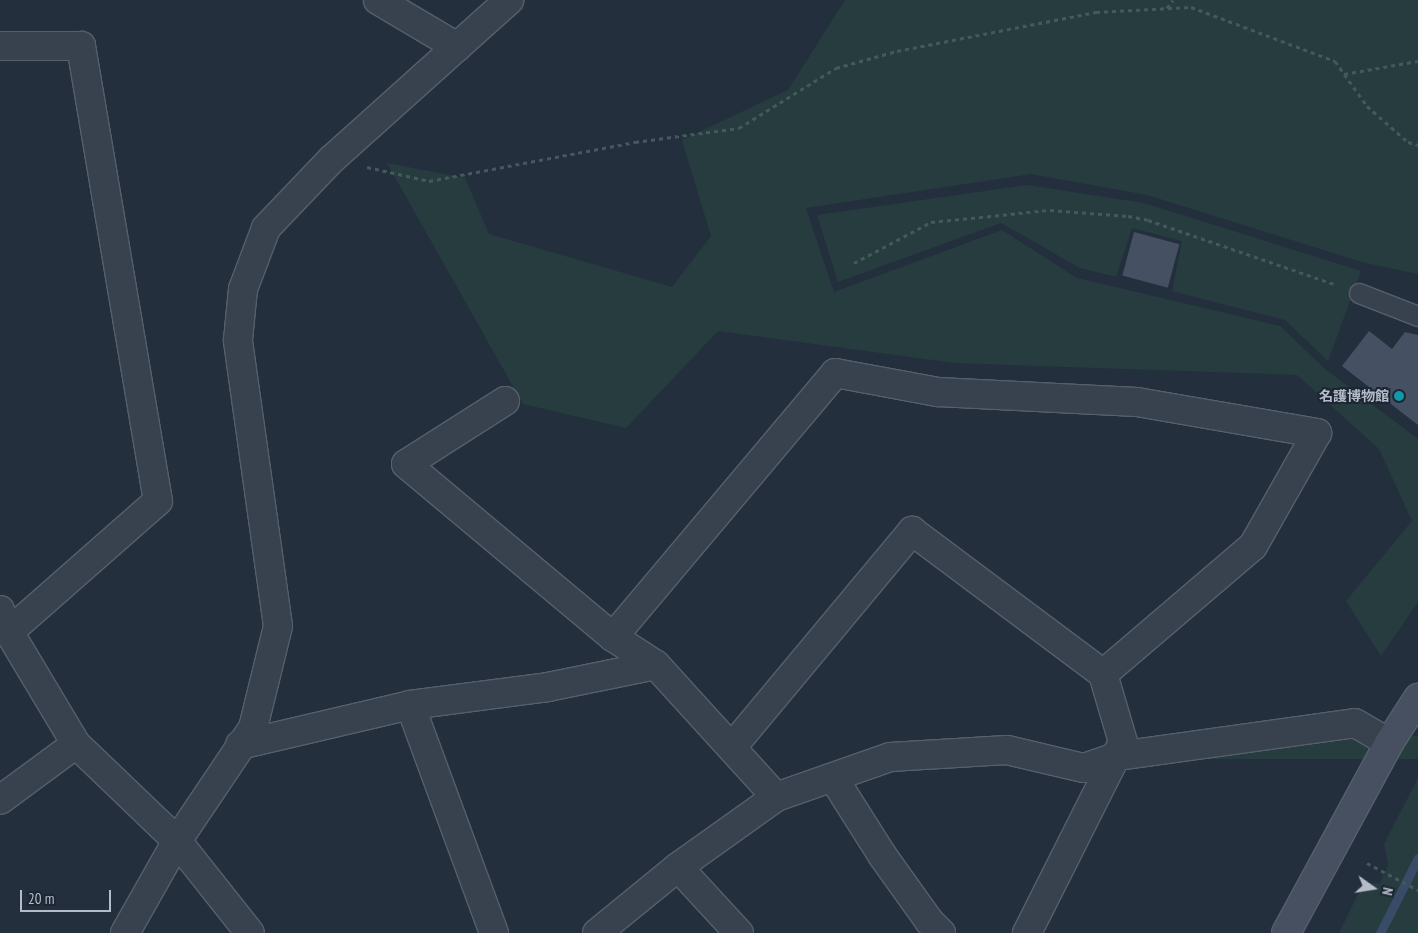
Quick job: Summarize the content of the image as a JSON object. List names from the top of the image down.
{
  "places": ["名護博物館"],
  "scale_bar": "20 m",
  "north": "right"
}
